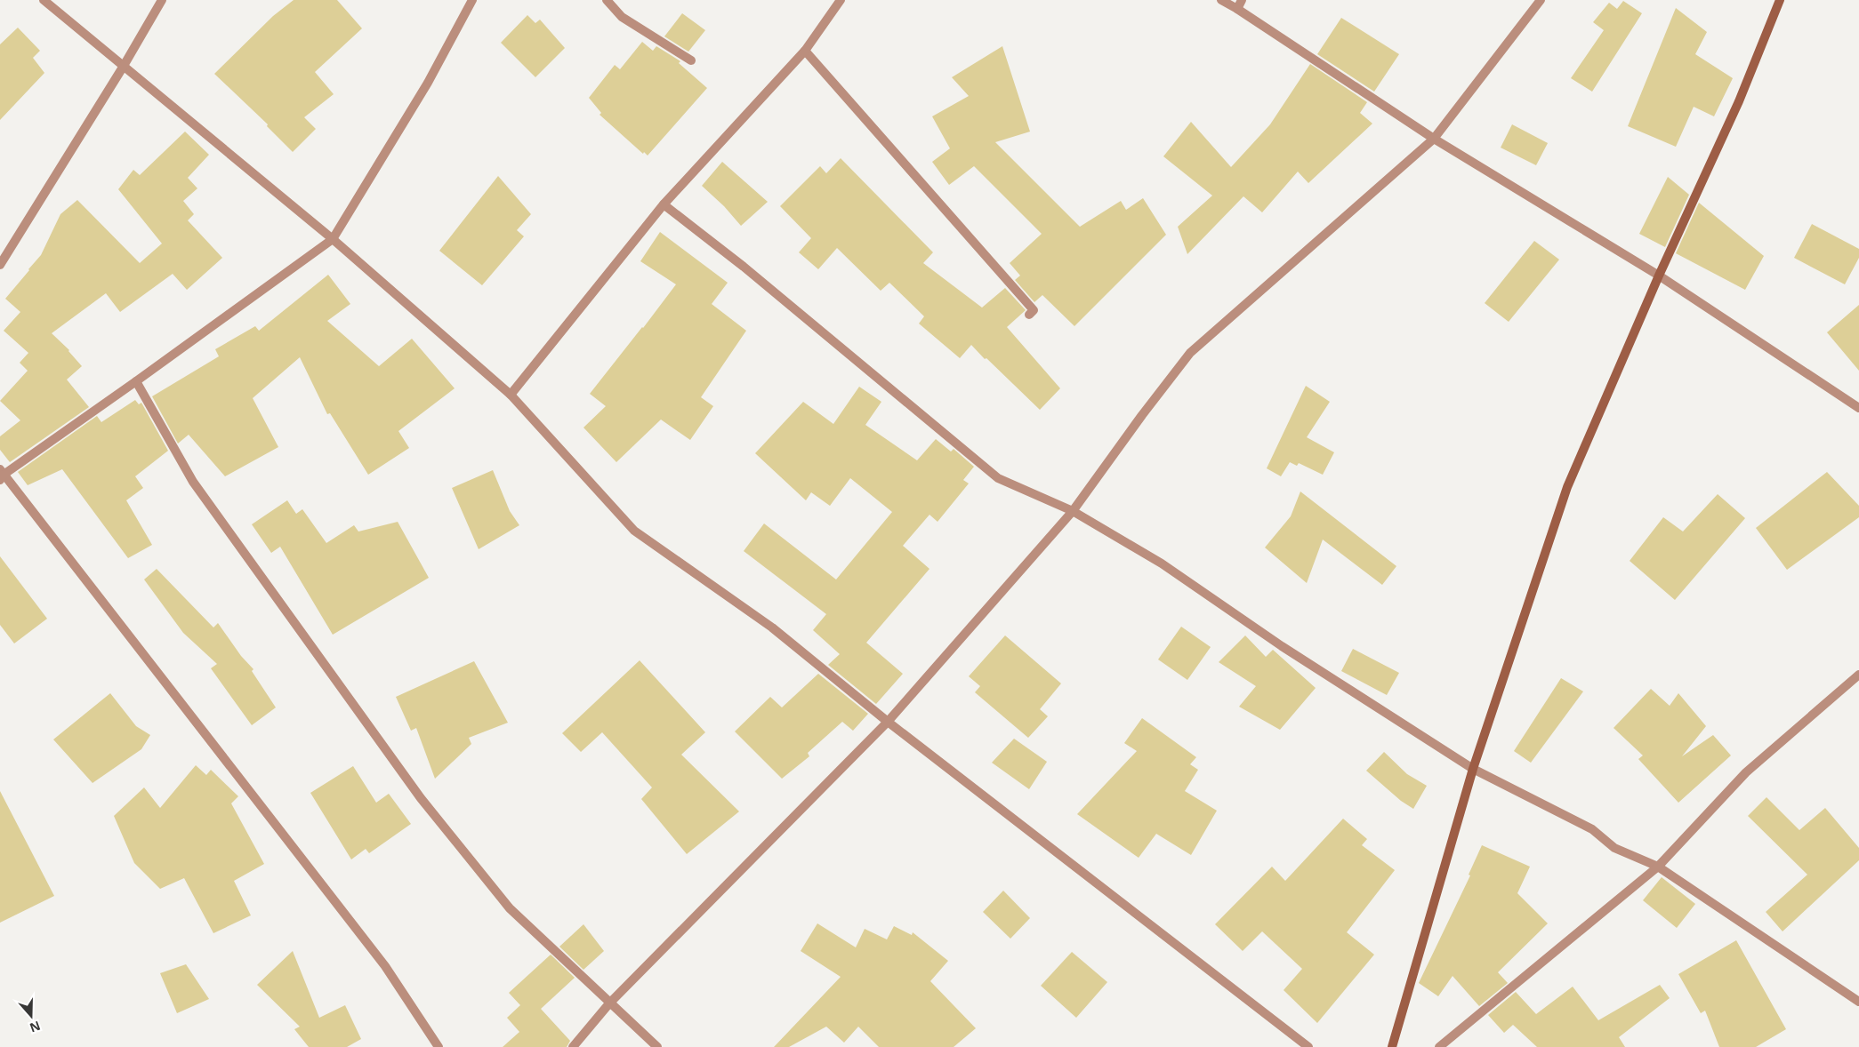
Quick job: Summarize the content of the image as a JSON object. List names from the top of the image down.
{
  "north": "bottom"
}
